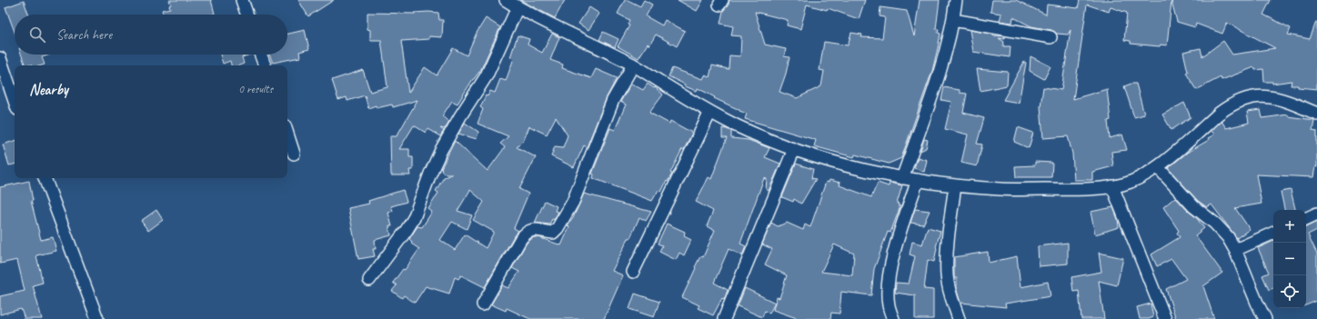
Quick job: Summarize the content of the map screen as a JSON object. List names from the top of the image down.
{
  "page": {
    "search": "Search here",
    "heading": ["Nearby", "0 results"],
    "map_buttons": ["+", "−"]
  }
}
